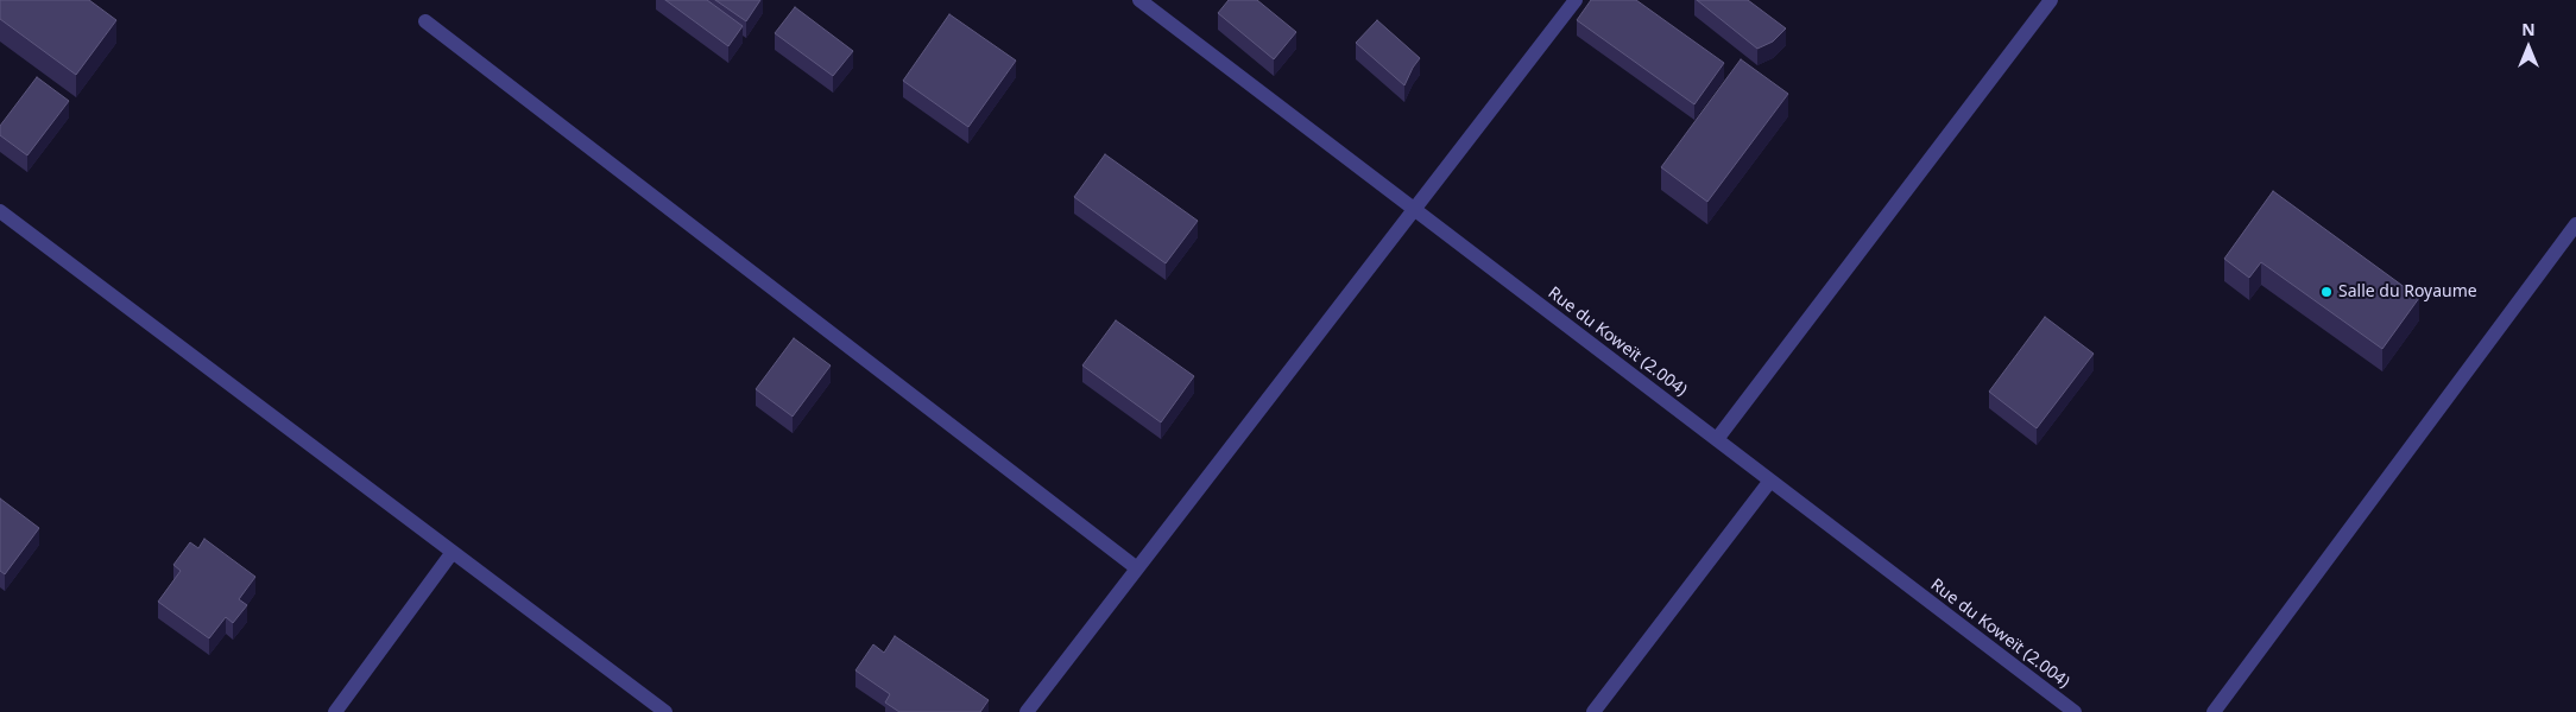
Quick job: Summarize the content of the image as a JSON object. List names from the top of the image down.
{
  "streets": {
    "street": ["Rue du Koweït (2.004)"]
  },
  "places": ["Salle du Royaume"],
  "north": "top"
}
